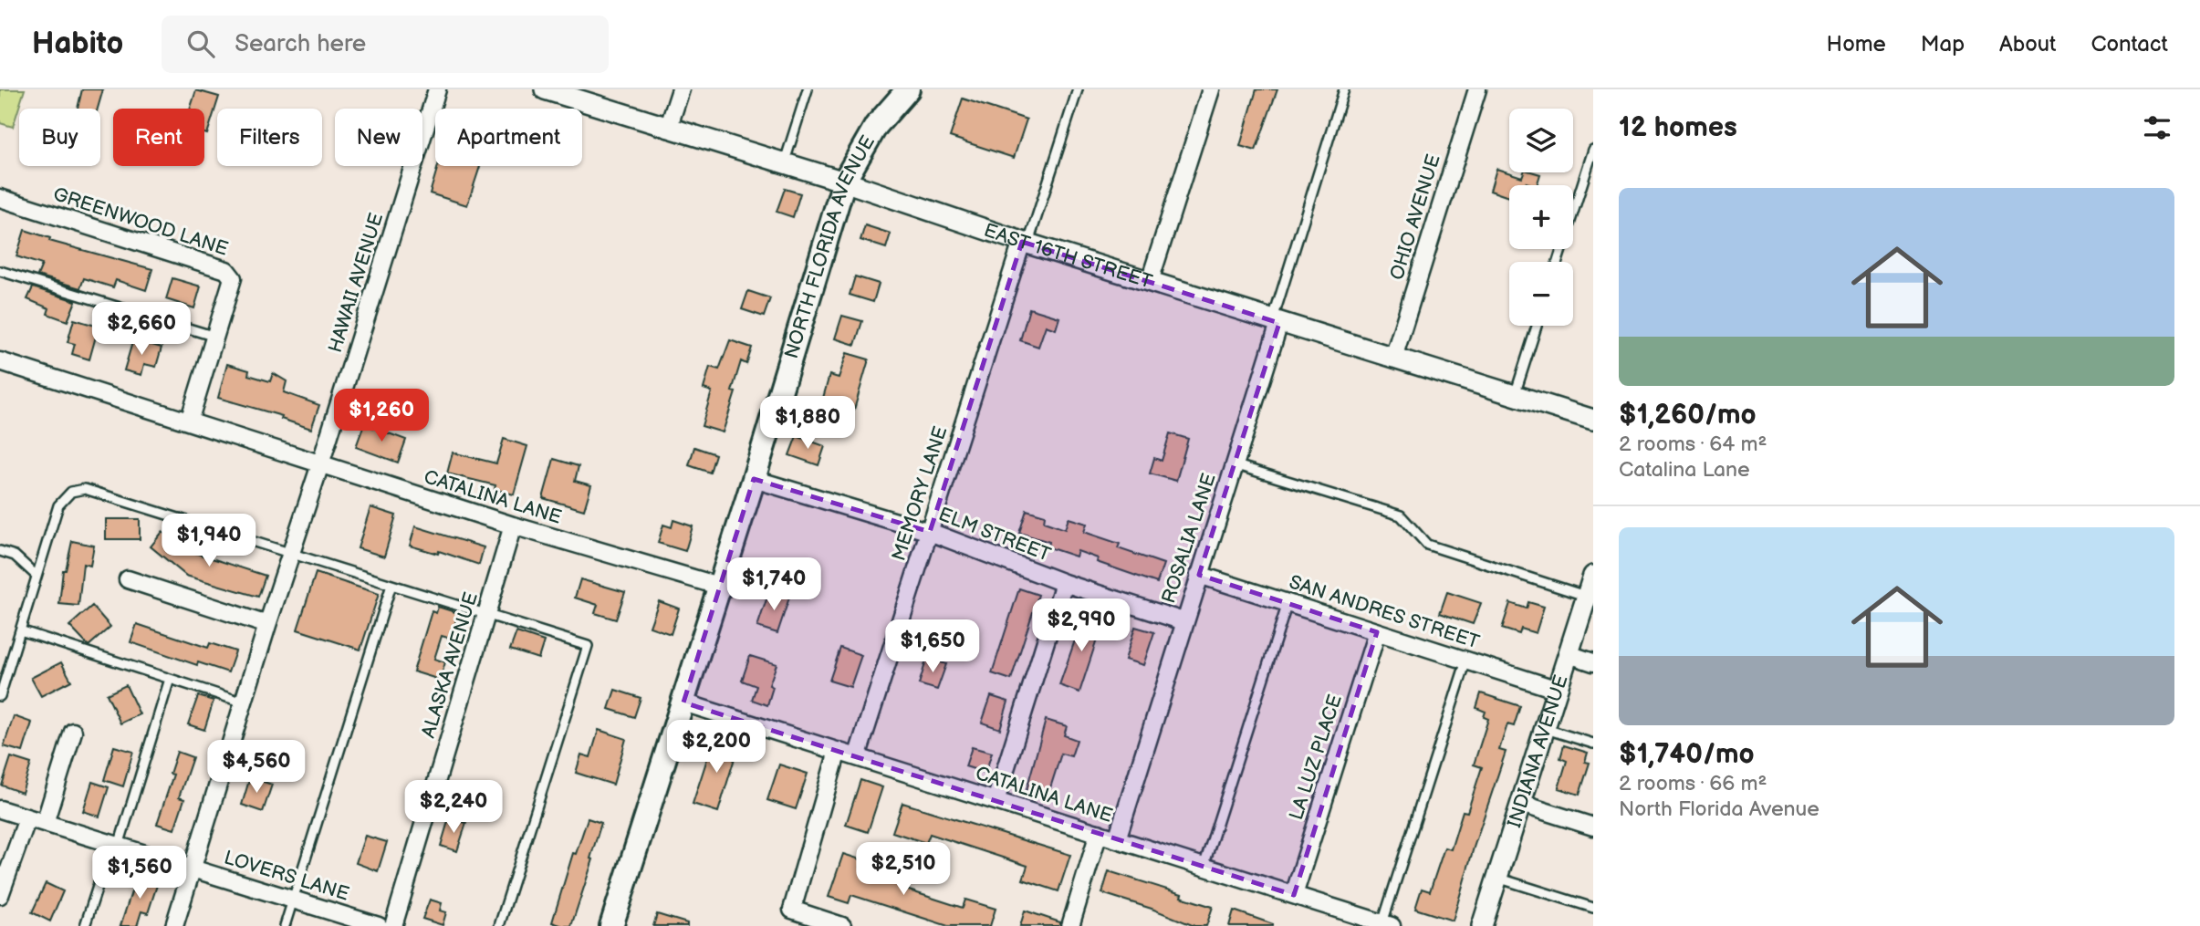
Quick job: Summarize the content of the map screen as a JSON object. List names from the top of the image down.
{
  "streets": {
    "main road": ["NORTH FLORIDA AVENUE"],
    "street": [
      "OHIO AVENUE",
      "GREENWOOD LANE",
      "EAST 16TH STREET",
      "HAWAII AVENUE",
      "MEMORY LANE",
      "CATALINA LANE",
      "ELM STREET",
      "ROSALIA LANE",
      "SAN ANDRES STREET",
      "ALASKA AVENUE",
      "INDIANA AVENUE",
      "LA LUZ PLACE",
      "LOVERS LANE"
    ]
  },
  "crossings": [
    ["OHIO AVENUE", "EAST 16TH STREET"],
    ["GREENWOOD LANE", "CATALINA LANE"],
    ["NORTH FLORIDA AVENUE", "EAST 16TH STREET"],
    ["NORTH FLORIDA AVENUE", "CATALINA LANE"],
    ["NORTH FLORIDA AVENUE", "ELM STREET"],
    ["EAST 16TH STREET", "MEMORY LANE"],
    ["EAST 16TH STREET", "ROSALIA LANE"],
    ["HAWAII AVENUE", "CATALINA LANE"],
    ["HAWAII AVENUE", "LOVERS LANE"],
    ["MEMORY LANE", "CATALINA LANE"],
    ["MEMORY LANE", "ELM STREET"],
    ["CATALINA LANE", "ROSALIA LANE"],
    ["CATALINA LANE", "ALASKA AVENUE"],
    ["CATALINA LANE", "LA LUZ PLACE"],
    ["ELM STREET", "ROSALIA LANE"],
    ["ROSALIA LANE", "SAN ANDRES STREET"],
    ["SAN ANDRES STREET", "INDIANA AVENUE"],
    ["SAN ANDRES STREET", "LA LUZ PLACE"]
  ],
  "page": {
    "header": "Habito",
    "search": "Search here",
    "nav": [
      "Home",
      "Map",
      "About",
      "Contact"
    ],
    "heading": "12 homes",
    "map_buttons": ["+", "−"],
    "chip": [
      "Buy",
      "Rent",
      "Filters",
      "New",
      "Apartment"
    ],
    "list": [
      {
        "name": "$1,260/mo",
        "note": "2 rooms · 64 m² · Catalina Lane"
      },
      {
        "name": "$1,740/mo",
        "note": "2 rooms · 66 m² · North Florida Avenue"
      }
    ],
    "price": [
      "$2,660",
      "$1,260",
      "$1,880",
      "$1,940",
      "$1,740",
      "$2,990",
      "$1,650",
      "$2,200",
      "$4,560",
      "$2,240",
      "$2,510",
      "$1,560"
    ]
  }
}
